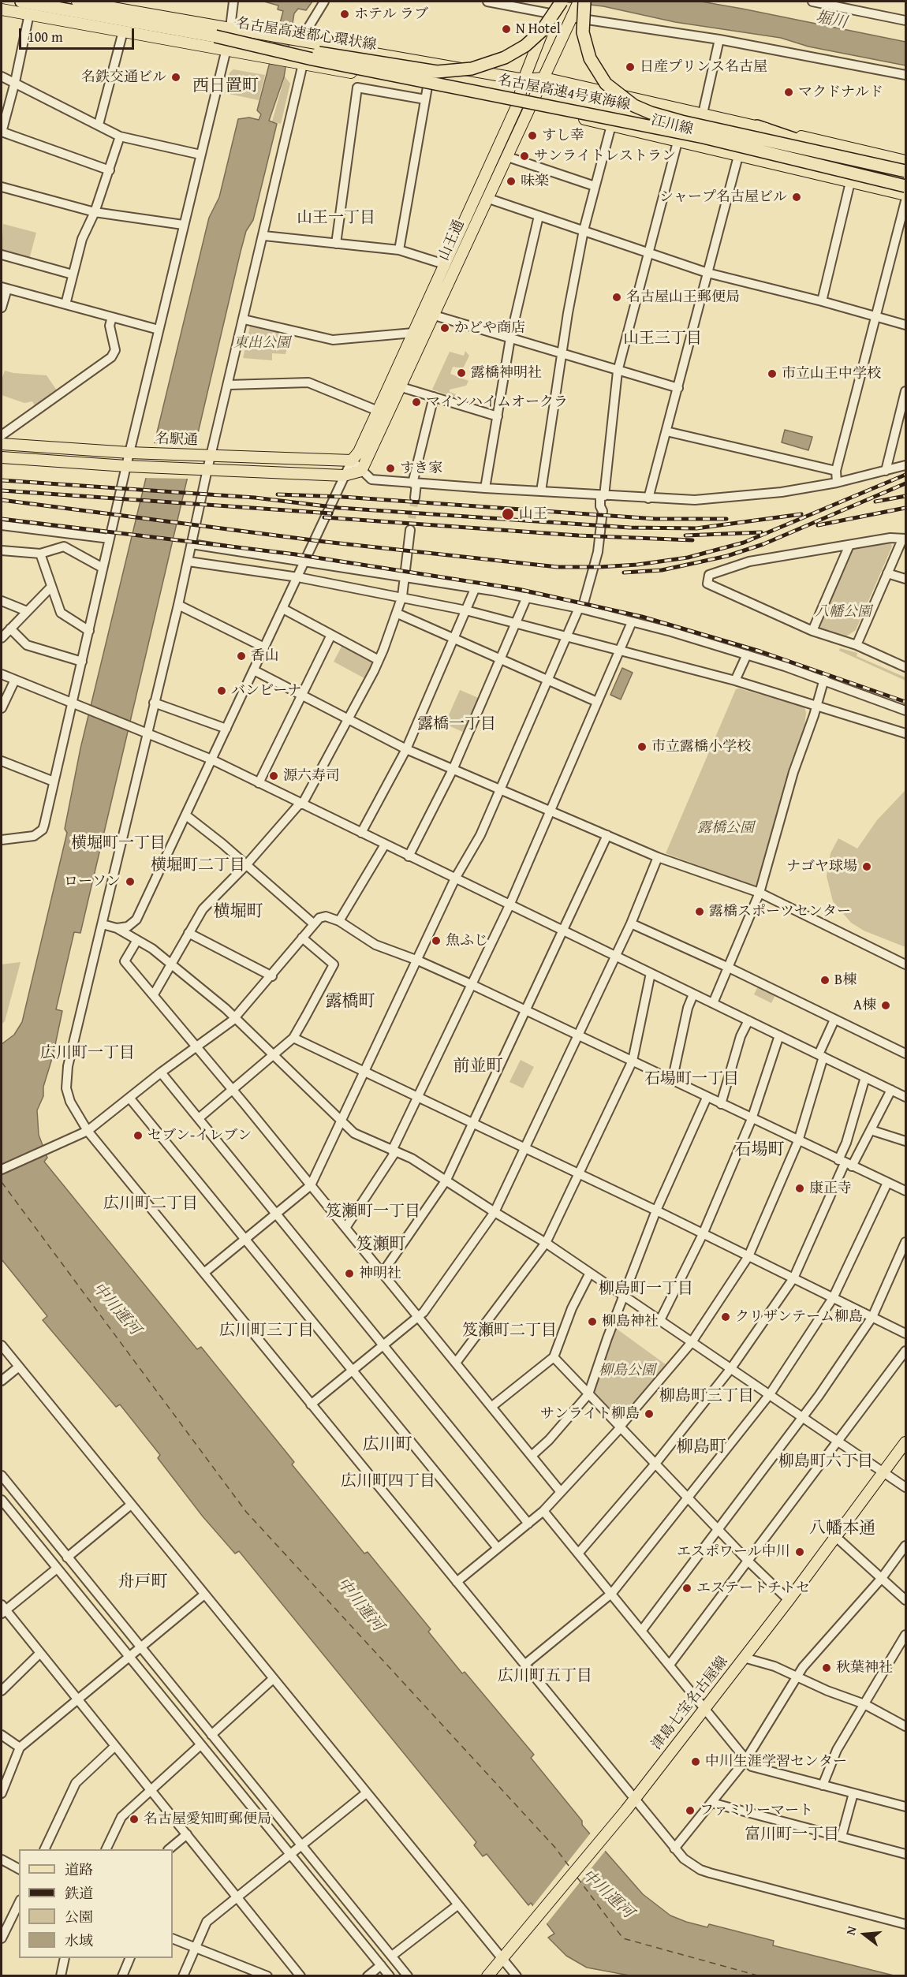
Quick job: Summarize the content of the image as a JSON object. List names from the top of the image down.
{
  "streets": {
    "highway": ["名古屋高速都心環状線", "名古屋高速4号東海線"],
    "main road": [
      "江川線",
      "山王通",
      "名駅通",
      "津島七宝名古屋線"
    ]
  },
  "crossings": [
    ["名古屋高速都心環状線", "名古屋高速4号東海線"],
    ["名古屋高速4号東海線", "山王通"],
    ["江川線", "山王通"],
    ["山王通", "名駅通"]
  ],
  "districts": [
    "西日置町",
    "山王一丁目",
    "山王三丁目",
    "露橋一丁目",
    "横堀町一丁目",
    "横堀町二丁目",
    "横堀町",
    "露橋町",
    "広川町一丁目",
    "前並町",
    "石場町一丁目",
    "石場町",
    "広川町二丁目",
    "笈瀬町一丁目",
    "笈瀬町",
    "柳島町一丁目",
    "広川町三丁目",
    "笈瀬町二丁目",
    "柳島町三丁目",
    "広川町",
    "柳島町",
    "柳島町六丁目",
    "広川町四丁目",
    "八幡本通",
    "舟戸町",
    "広川町五丁目",
    "富川町一丁目"
  ],
  "water": ["堀川", "中川運河"],
  "parks": [
    "東出公園",
    "八幡公園",
    "露橋公園",
    "柳島公園"
  ],
  "places": [
    "ホテル ラブ",
    "N Hotel",
    "日産プリンス名古屋",
    "名鉄交通ビル",
    "マクドナルド",
    "すし幸",
    "サンライトレストラン",
    "味楽",
    "シャープ名古屋ビル",
    "名古屋山王郵便局",
    "かどや商店",
    "露橋神明社",
    "市立山王中学校",
    "マインハイムオークラ",
    "すき家",
    "山王",
    "香山",
    "バンビーナ",
    "市立露橋小学校",
    "源六寿司",
    "ナゴヤ球場",
    "ローソン",
    "露橋スポーツセンター",
    "魚ふじ",
    "B棟",
    "A棟",
    "セブン-イレブン",
    "康正寺",
    "神明社",
    "クリザンテーム柳島",
    "柳島神社",
    "サンライト柳島",
    "エスポワール中川",
    "エステートチトセ",
    "秋葉神社",
    "中川生涯学習センター",
    "ファミリーマート",
    "名古屋愛知町郵便局"
  ],
  "legend": [
    "道路",
    "鉄道",
    "公園",
    "水域"
  ],
  "scale_bar": "100 m",
  "north": "left"
}
